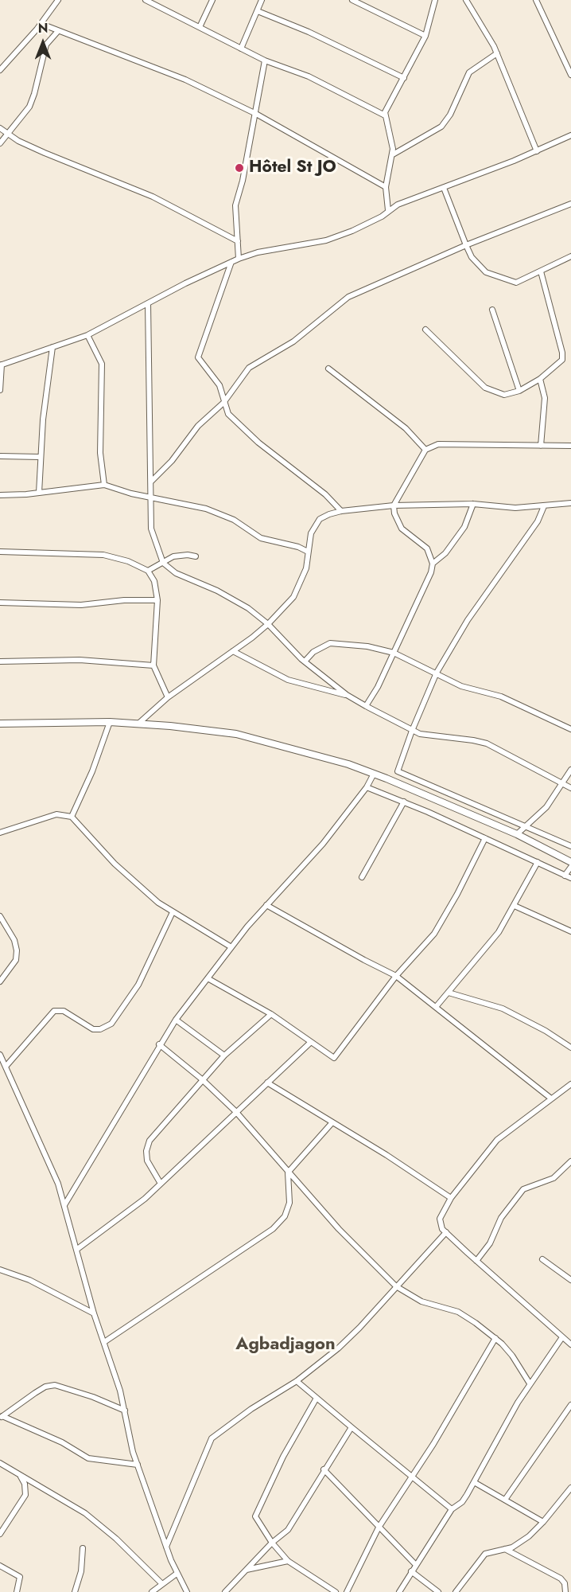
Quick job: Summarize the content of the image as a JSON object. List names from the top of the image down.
{
  "districts": ["Agbadjagon"],
  "places": ["Hôtel St JO"],
  "north": "top"
}
